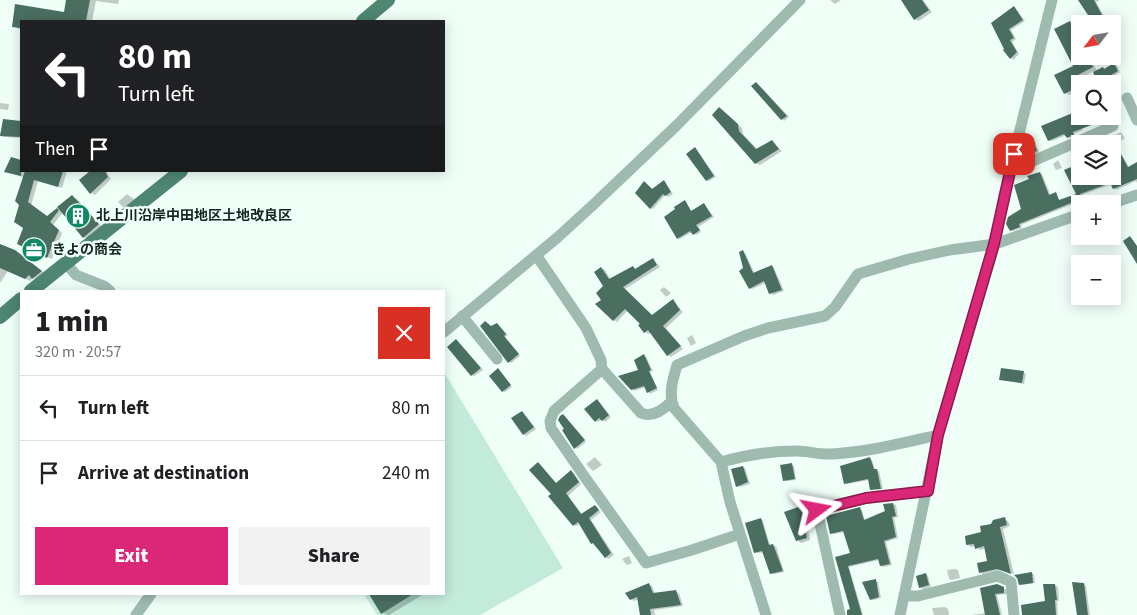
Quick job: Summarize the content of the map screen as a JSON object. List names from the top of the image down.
{
  "places": {
    "building": ["北上川沿岸中田地区土地改良区"],
    "office": ["きよの商会"]
  },
  "north": "bottom left",
  "page": {
    "map_buttons": ["+", "−"],
    "turn": ["80 m", "Turn left"],
    "then": "Then",
    "heading": ["1 min", "320 m · 20:57"],
    "list": [
      {
        "name": "Turn left",
        "value": "80 m"
      },
      {
        "name": "Arrive at destination",
        "value": "240 m"
      }
    ],
    "buttons": ["Exit", "Share"]
  }
}
